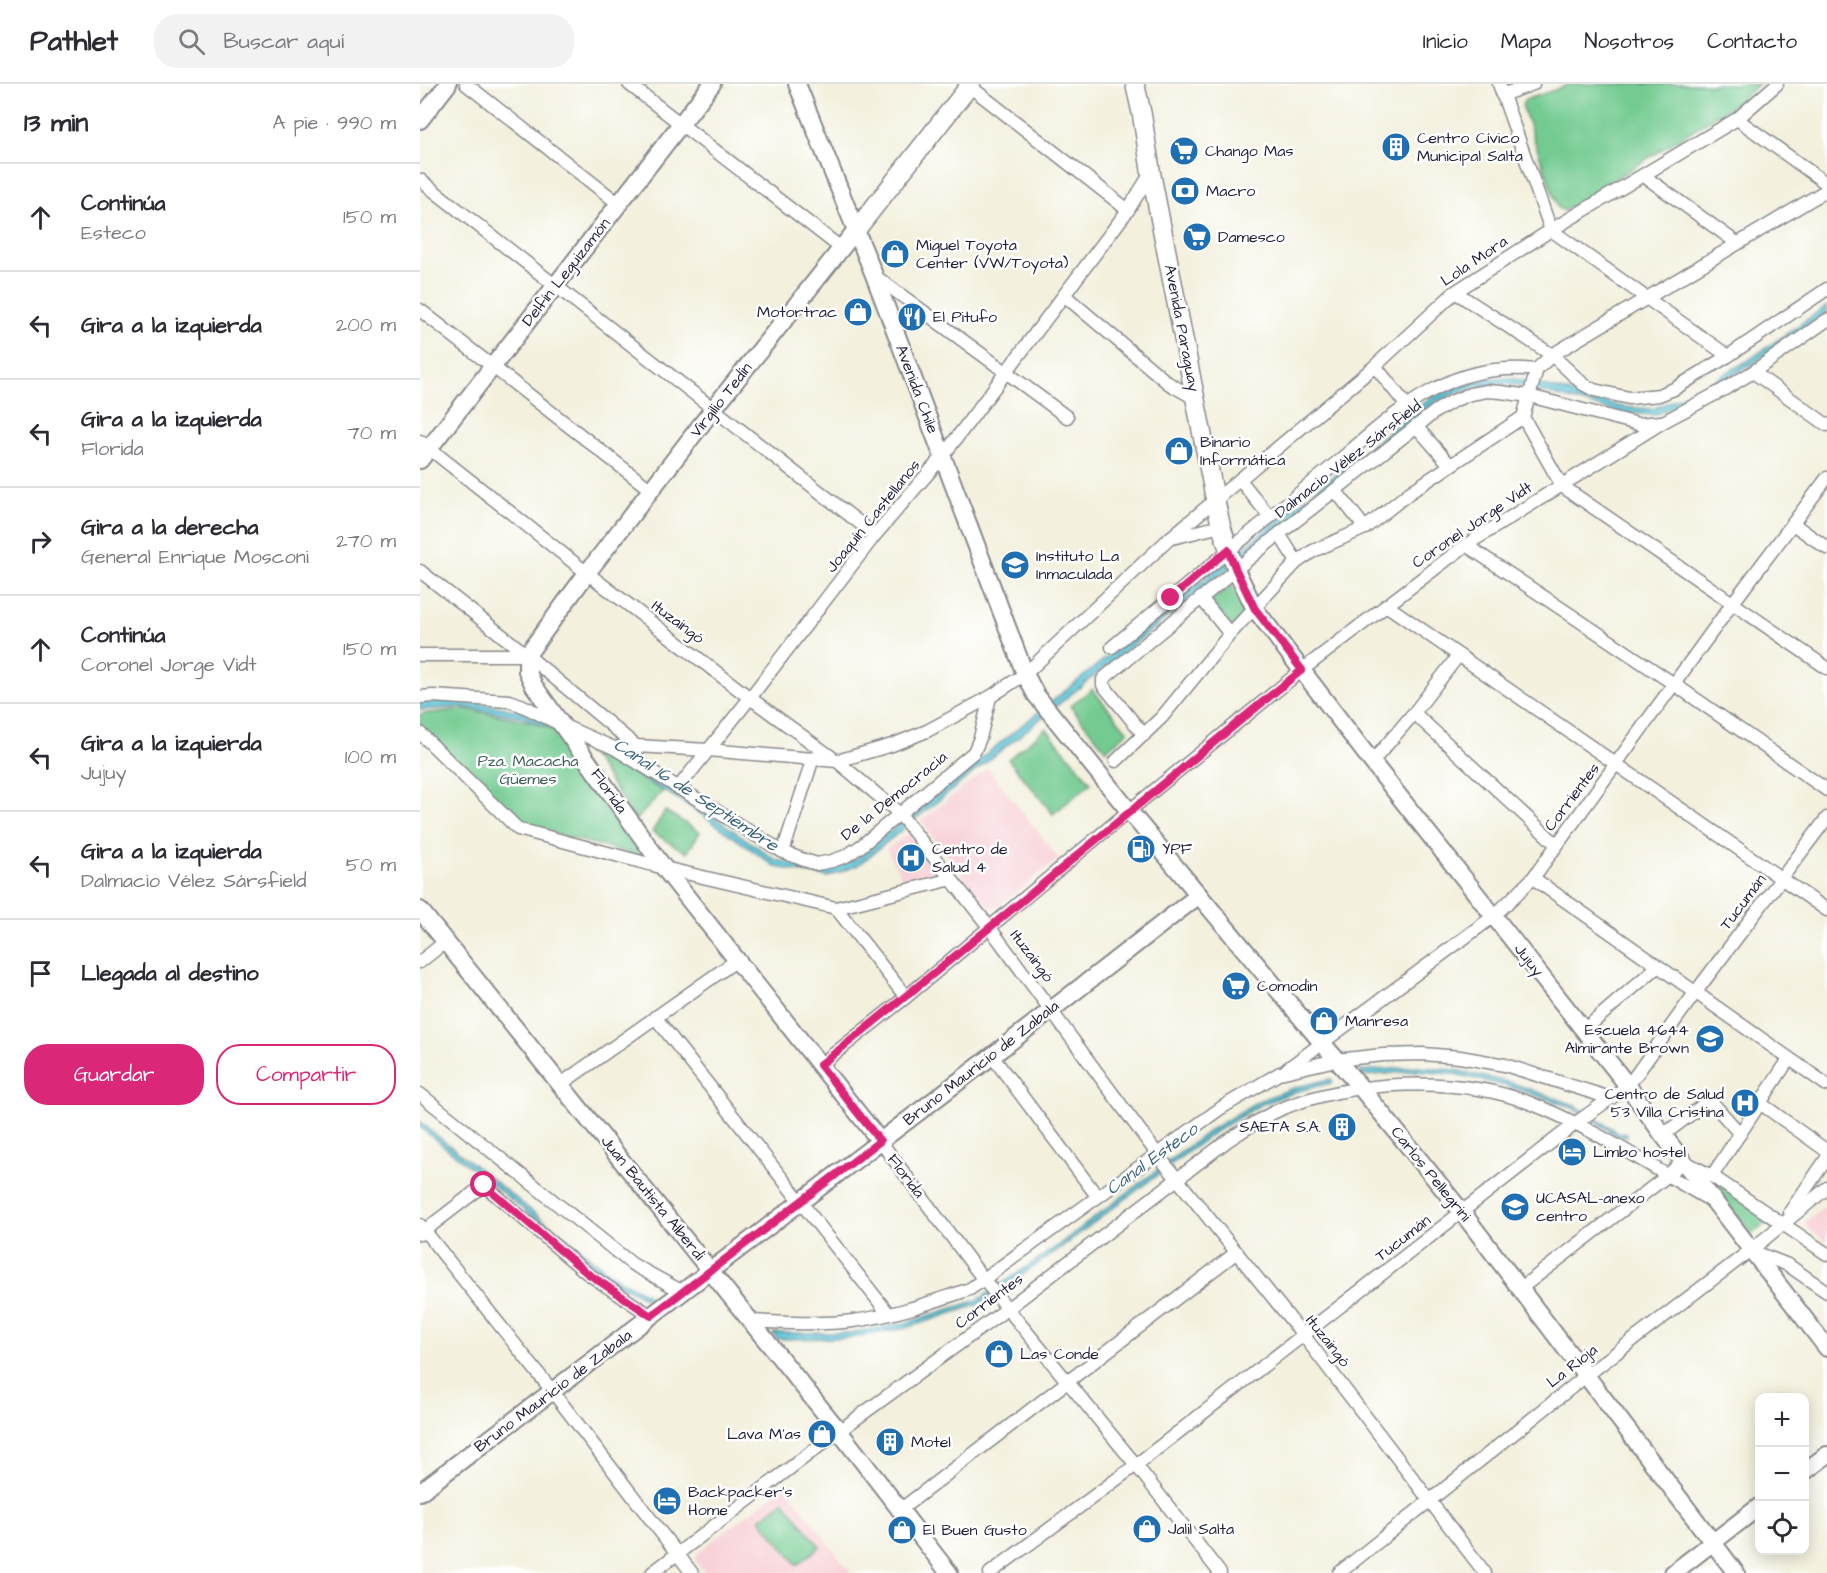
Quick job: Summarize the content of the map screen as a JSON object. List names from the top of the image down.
{
  "streets": {
    "main road": ["Avenida Paraguay", "Virgilio Tedín"],
    "street": [
      "Lola Mora",
      "Delfín Leguizamón",
      "Avenida Chile",
      "Dalmacio Vélez Sársfield",
      "Joaquín Castellanos",
      "Coronel Jorge Vidt",
      "Ituzaingó",
      "Florida",
      "De la Democracia",
      "Corrientes",
      "Tucumán",
      "Jujuy",
      "Bruno Mauricio de Zabala",
      "Carlos Pellegrini",
      "Juan Bautista Alberdi",
      "La Rioja"
    ]
  },
  "crossings": [
    ["Lola Mora", "Avenida Paraguay"],
    ["Lola Mora", "Avenida Chile"],
    ["Lola Mora", "Ituzaingó"],
    ["Lola Mora", "De la Democracia"],
    ["Delfín Leguizamón", "Ituzaingó"],
    ["Avenida Paraguay", "Dalmacio Vélez Sársfield"],
    ["Avenida Paraguay", "Joaquín Castellanos"],
    ["Avenida Paraguay", "Jujuy"],
    ["Avenida Chile", "Virgilio Tedín"],
    ["Avenida Chile", "Joaquín Castellanos"],
    ["Avenida Chile", "Carlos Pellegrini"],
    ["Virgilio Tedín", "Ituzaingó"],
    ["Dalmacio Vélez Sársfield", "Coronel Jorge Vidt"],
    ["Dalmacio Vélez Sársfield", "Jujuy"],
    ["Joaquín Castellanos", "Ituzaingó"],
    ["Joaquín Castellanos", "De la Democracia"],
    ["Coronel Jorge Vidt", "Ituzaingó"],
    ["Coronel Jorge Vidt", "Florida"],
    ["Coronel Jorge Vidt", "Jujuy"],
    ["Coronel Jorge Vidt", "Carlos Pellegrini"],
    ["Ituzaingó", "De la Democracia"],
    ["Ituzaingó", "Corrientes"],
    ["Ituzaingó", "Tucumán"],
    ["Ituzaingó", "Bruno Mauricio de Zabala"],
    ["Ituzaingó", "La Rioja"],
    ["Florida", "De la Democracia"],
    ["Florida", "Corrientes"],
    ["Florida", "Tucumán"],
    ["Florida", "Bruno Mauricio de Zabala"],
    ["Corrientes", "Tucumán"],
    ["Corrientes", "Jujuy"],
    ["Corrientes", "Carlos Pellegrini"],
    ["Corrientes", "Juan Bautista Alberdi"],
    ["Tucumán", "Jujuy"],
    ["Tucumán", "Carlos Pellegrini"],
    ["Jujuy", "La Rioja"],
    ["Bruno Mauricio de Zabala", "Carlos Pellegrini"],
    ["Bruno Mauricio de Zabala", "Juan Bautista Alberdi"],
    ["Carlos Pellegrini", "La Rioja"]
  ],
  "water": ["Canal 16 de Septiembre", "Canal Esteco"],
  "parks": ["Pza. Macacha Güemes"],
  "places": {
    "building": ["Centro Cívico Municipal Salta", "SAETA S.A.", "Motel"],
    "supermarket": ["Chango Mas", "Damesco", "Comodin"],
    "bank": ["Macro"],
    "shop": [
      "Miguel Toyota Center (VW/Toyota)",
      "Motortrac",
      "Binario Informática",
      "Manresa",
      "Las Conde",
      "Lava M’as",
      "Jalil Salta",
      "El Buen Gusto"
    ],
    "restaurant": ["El Pitufo"],
    "school or university": ["Instituto La Inmaculada", "Escuela 4644 Almirante Brown", "UCASAL-anexo centro"],
    "fuel station": ["YPF"],
    "hospital": ["Centro de Salud 4", "Centro de Salud 53 Villa Cristina"],
    "hotel": ["Limbo hostel", "Backpacker's Home"]
  },
  "page": {
    "header": "Pathlet",
    "search": "Buscar aquí",
    "nav": [
      "Inicio",
      "Mapa",
      "Nosotros",
      "Contacto"
    ],
    "heading": ["13 min", "A pie · 990 m"],
    "list": [
      ["Continúa", "Esteco", "150 m"],
      ["Gira a la izquierda", "200 m"],
      ["Gira a la izquierda", "Florida", "70 m"],
      ["Gira a la derecha", "General Enrique Mosconi", "270 m"],
      ["Continúa", "Coronel Jorge Vidt", "150 m"],
      ["Gira a la izquierda", "Jujuy", "100 m"],
      ["Gira a la izquierda", "Dalmacio Vélez Sársfield", "50 m"],
      "Llegada al destino"
    ],
    "buttons": ["Guardar", "Compartir"],
    "map_buttons": ["+", "−"]
  }
}
